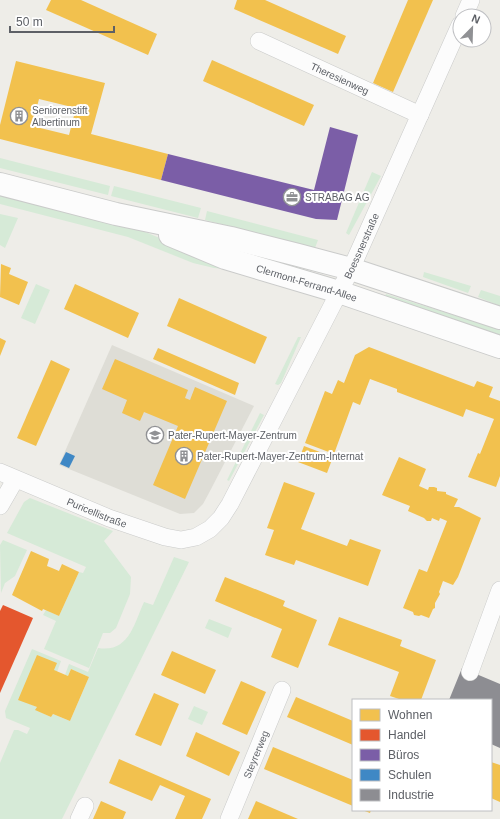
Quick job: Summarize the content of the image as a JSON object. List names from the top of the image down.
{
  "streets": {
    "street": [
      "Theresienweg",
      "Boessnerstraße",
      "Clermont-Ferrand-Allee",
      "Puricellistraße",
      "Steyrerweg"
    ]
  },
  "crossings": [
    ["Theresienweg", "Boessnerstraße"],
    ["Boessnerstraße", "Clermont-Ferrand-Allee"],
    ["Boessnerstraße", "Puricellistraße"]
  ],
  "places": {
    "building": ["Seniorenstift Albertinum", "Pater-Rupert-Mayer-Zentrum-Internat"],
    "office": ["STRABAG AG"],
    "school or university": ["Pater-Rupert-Mayer-Zentrum"]
  },
  "legend": [
    "Wohnen",
    "Handel",
    "Büros",
    "Schulen",
    "Industrie"
  ],
  "scale_bar": "50 m",
  "north": "top right"
}
